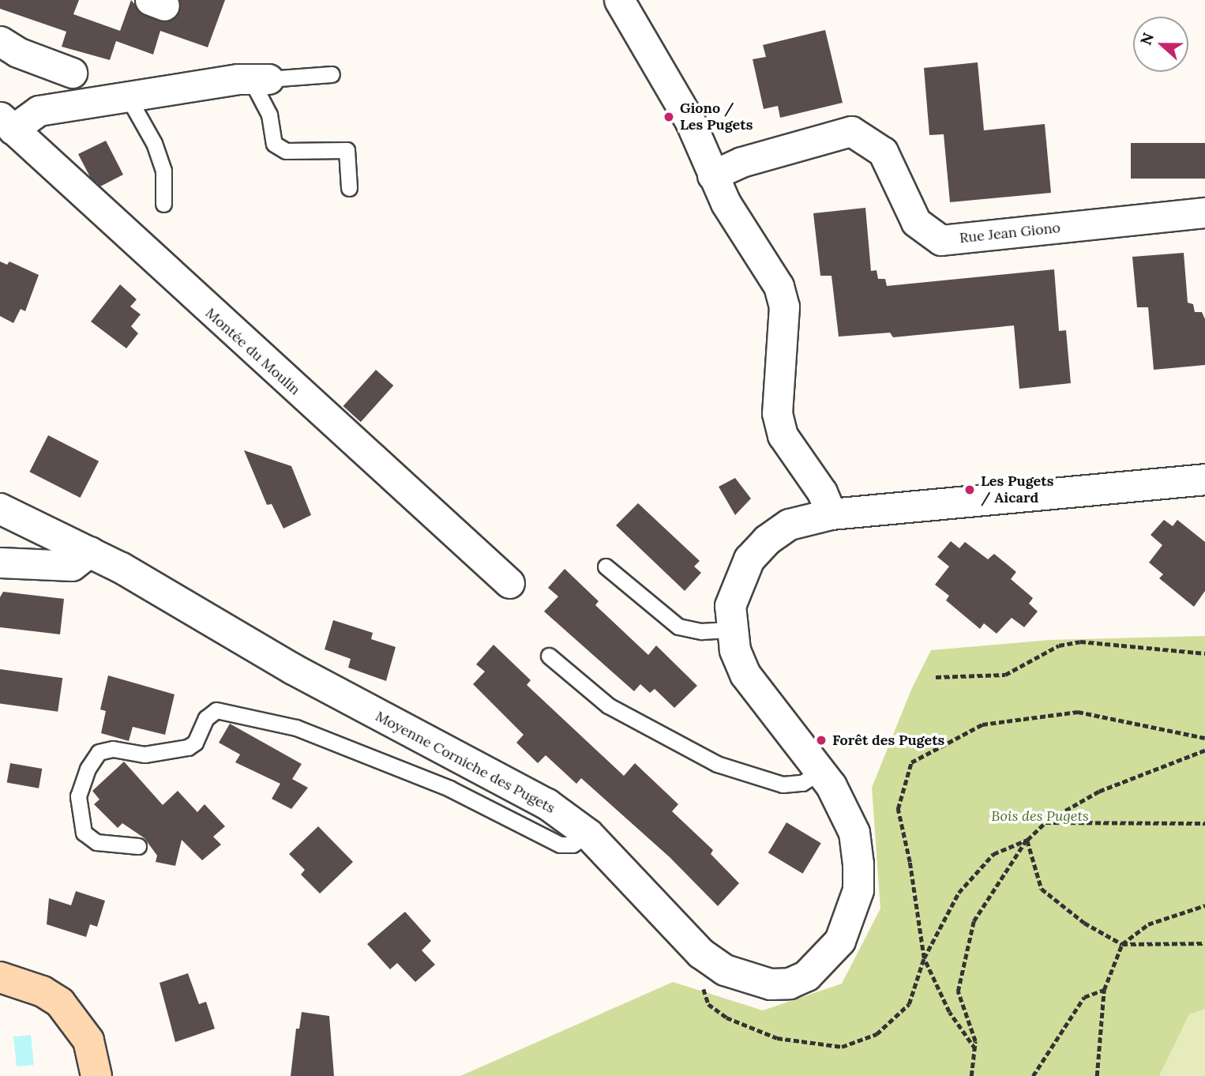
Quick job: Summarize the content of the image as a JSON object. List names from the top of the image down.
{
  "streets": {
    "street": ["Rue Jean Giono", "Montée du Moulin", "Moyenne Corniche des Pugets"]
  },
  "parks": ["Bois des Pugets"],
  "places": ["Giono / Les Pugets", "Les Pugets / Aicard", "Forêt des Pugets"],
  "north": "left"
}
